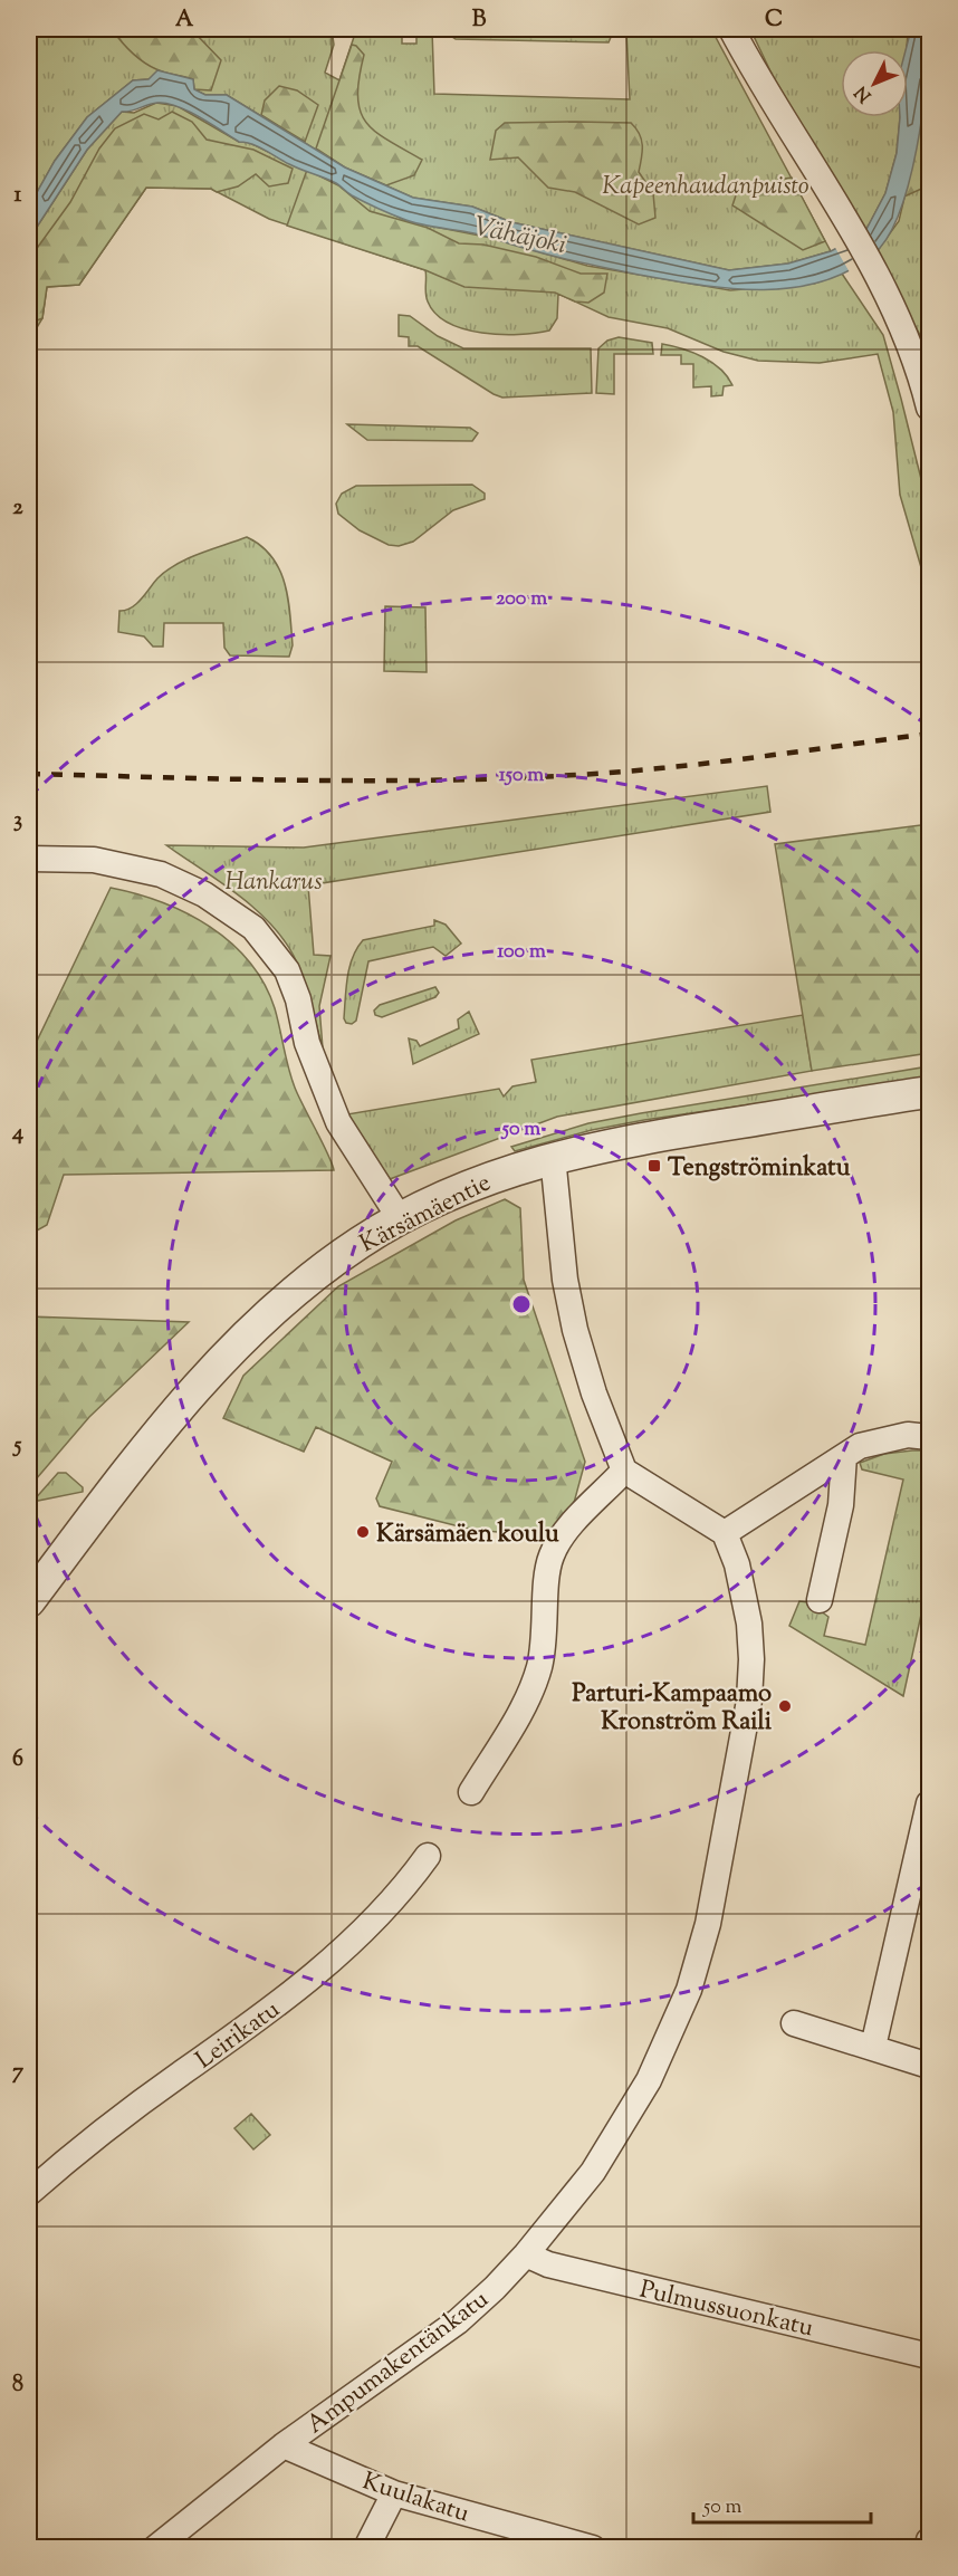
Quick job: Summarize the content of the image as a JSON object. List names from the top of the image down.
{
  "streets": {
    "street": [
      "Kärsämäentie",
      "Leirikatu",
      "Pulmussuonkatu",
      "Ampumakentänkatu",
      "Kuulakatu"
    ]
  },
  "crossings": [
    ["Pulmussuonkatu", "Ampumakentänkatu"],
    ["Ampumakentänkatu", "Kuulakatu"]
  ],
  "water": ["Vähäjoki"],
  "parks": ["Kapeenhaudanpuisto", "Hankarus"],
  "places": {
    "transit": ["Tengströminkatu"],
    "other": ["Kärsämäen koulu", "Parturi-Kampaamo Kronström Raili"]
  },
  "scale_bar": "50 m",
  "north": "bottom left",
  "grid": {
    "columns": ["A", "B", "C"],
    "rows": [
      "1",
      "2",
      "3",
      "4",
      "5",
      "6",
      "7",
      "8"
    ]
  },
  "rings": [
    "200 m",
    "150 m",
    "100 m",
    "50 m"
  ]
}
